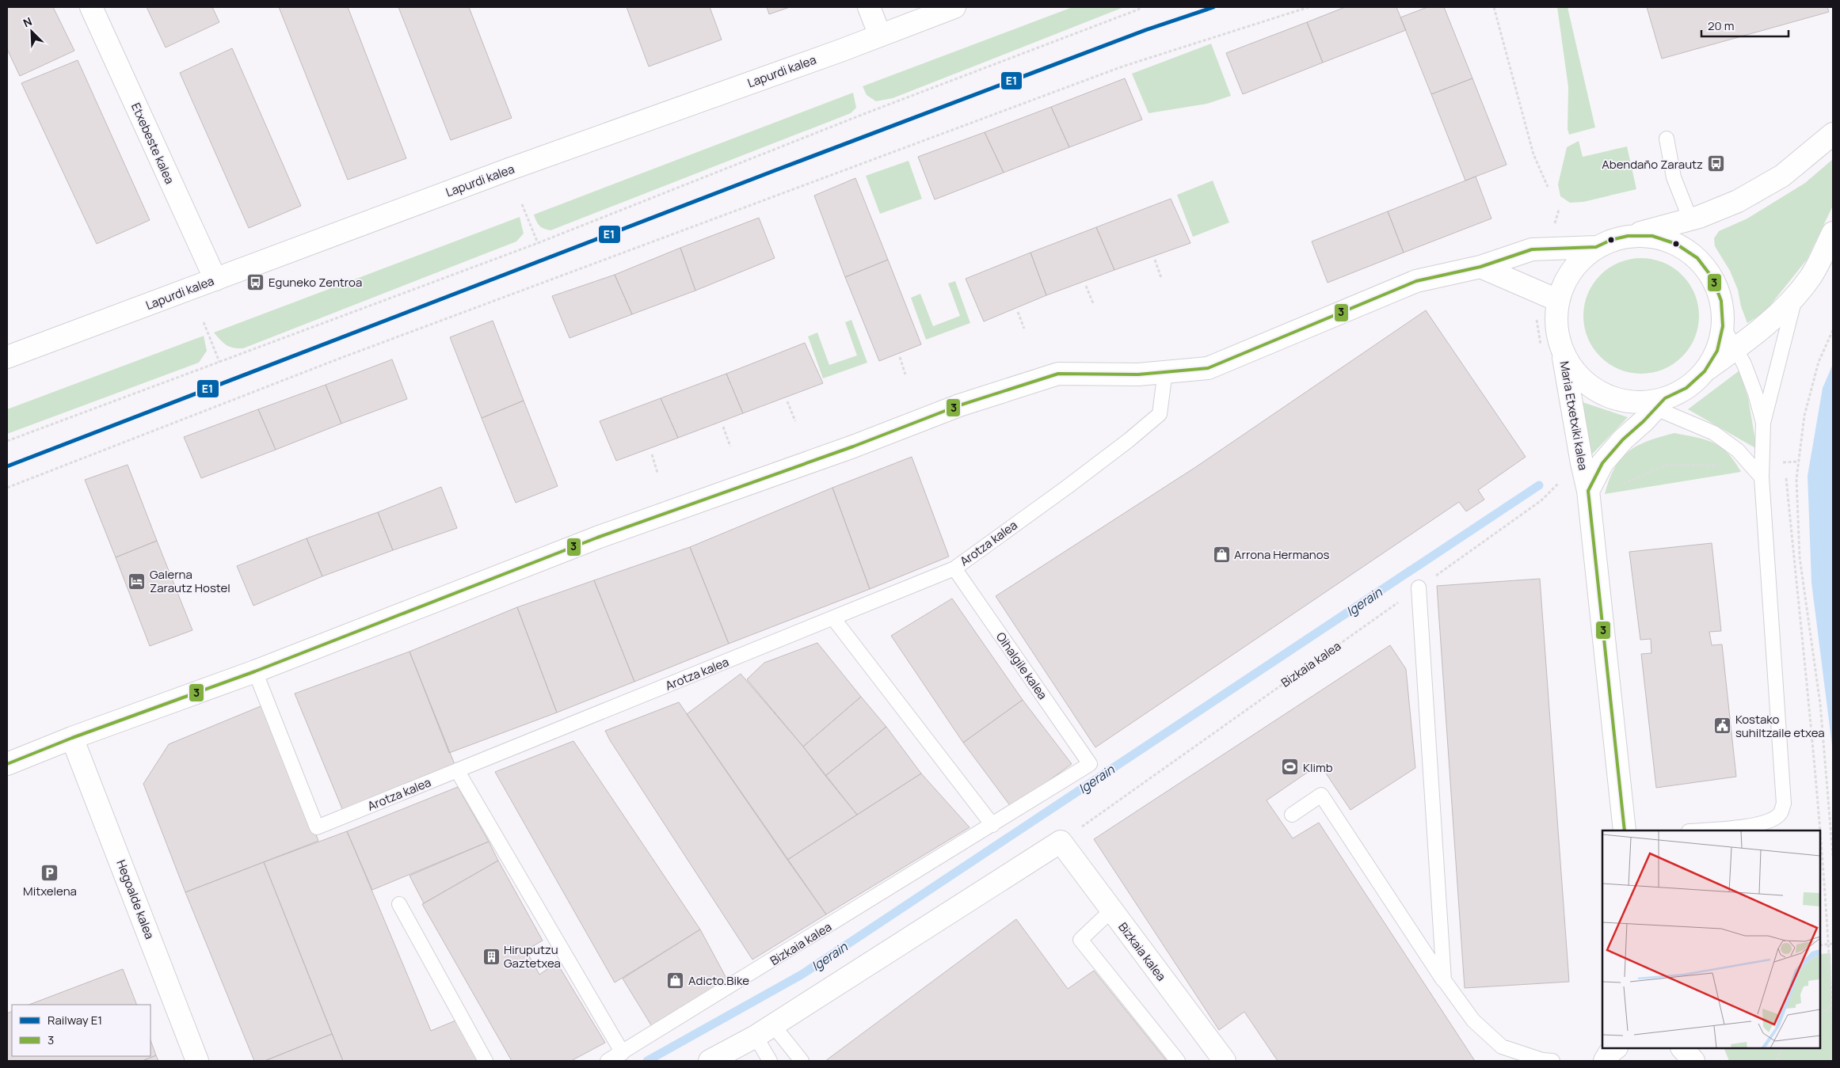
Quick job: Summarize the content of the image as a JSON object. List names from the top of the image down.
{
  "streets": {
    "street": [
      "Lapurdi kalea",
      "Etxebeste kalea",
      "Maria Etxetxiki kalea",
      "Bizkaia kalea",
      "Hegoalde kalea"
    ],
    "lane": ["Arotza kalea", "Oihalgile kalea"]
  },
  "crossings": [
    ["Lapurdi kalea", "Etxebeste kalea"],
    ["Arotza kalea", "Oihalgile kalea"],
    ["Bizkaia kalea", "Oihalgile kalea"]
  ],
  "water": ["Igerain"],
  "places": {
    "bus stop": ["Abendaño Zarautz", "Eguneko Zentroa"],
    "shop": ["Arrona Hermanos", "Adicto.Bike"],
    "hotel": ["Galerna Zarautz Hostel"],
    "public building": ["Kostako suhiltzaile etxea"],
    "sports": ["Klimb"],
    "parking": ["Mitxelena"],
    "building": ["Hiruputzu Gaztetxea"]
  },
  "lines": ["rail line E1", "transit line 3"],
  "legend": ["Railway E1", "3"],
  "scale_bar": "20 m",
  "north": "top left"
}
